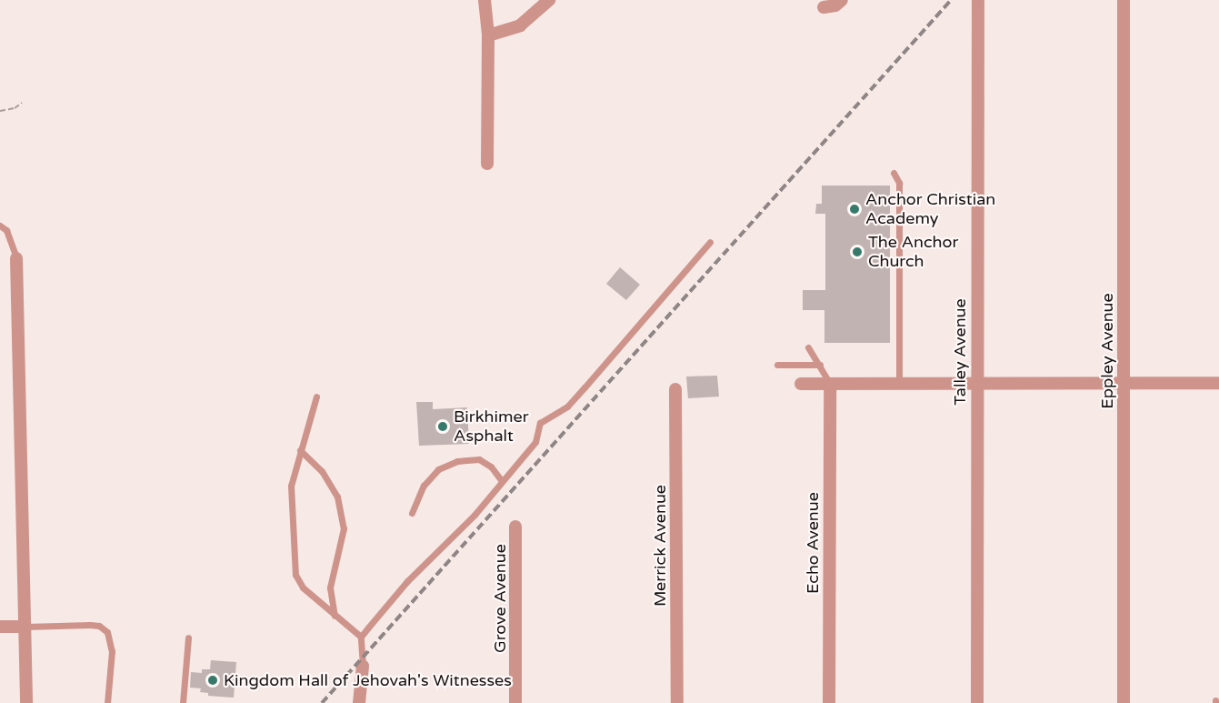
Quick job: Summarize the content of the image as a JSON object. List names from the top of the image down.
{
  "streets": {
    "street": [
      "Eppley Avenue",
      "Talley Avenue",
      "Echo Avenue",
      "Merrick Avenue",
      "Grove Avenue"
    ]
  },
  "places": [
    "Anchor Christian Academy",
    "The Anchor Church",
    "Birkhimer Asphalt",
    "Kingdom Hall of Jehovah's Witnesses"
  ]
}
